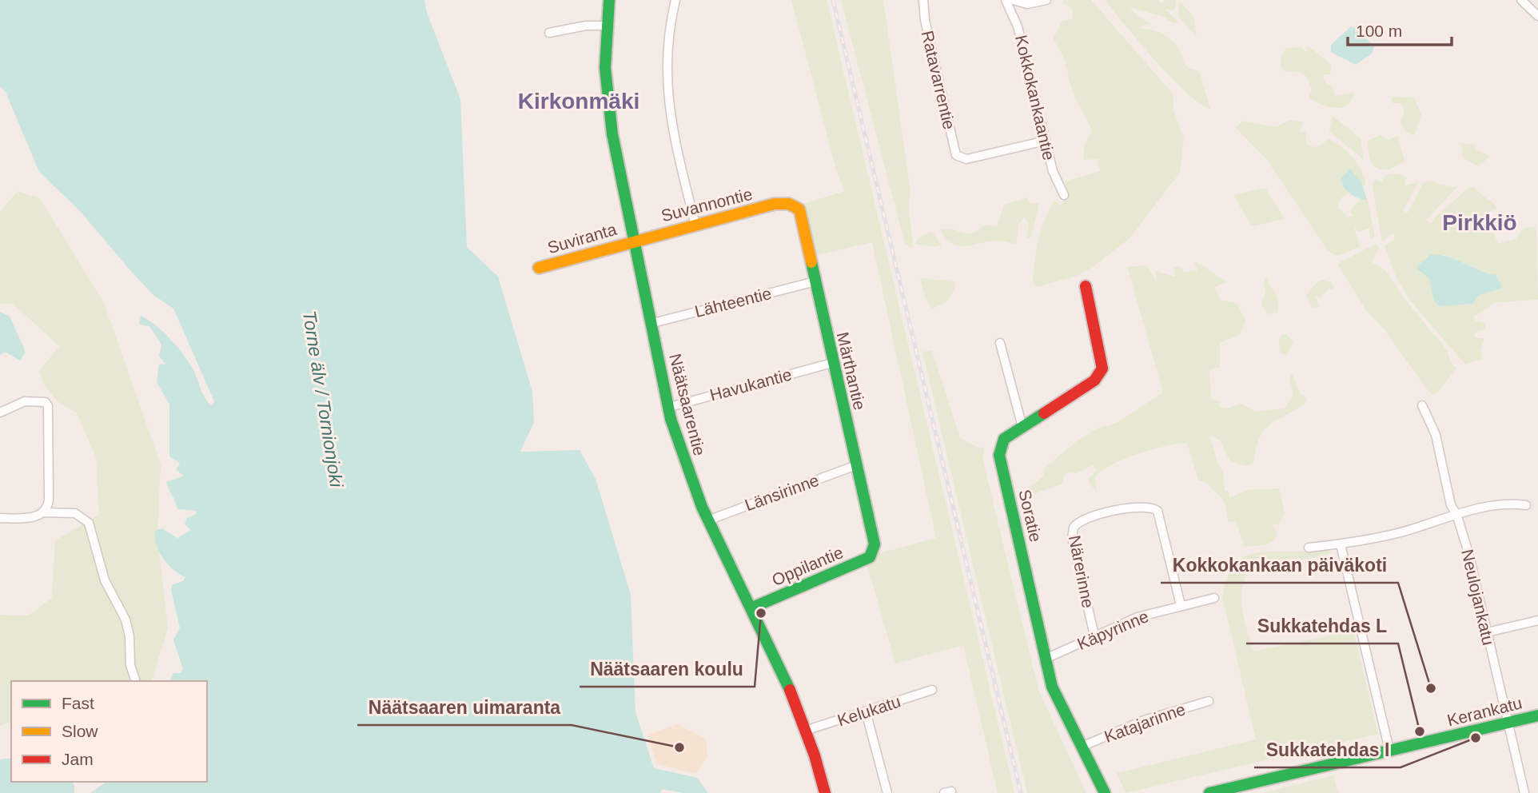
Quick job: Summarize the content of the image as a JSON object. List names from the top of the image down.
{
  "streets": {
    "street": [
      "Ratavarrentie",
      "Kokkokankaantie",
      "Suvannontie",
      "Suviranta",
      "Lähteentie",
      "Märthantie",
      "Havukantie",
      "Näätsaarentie",
      "Länsirinne",
      "Soratie",
      "Oppilantie",
      "Närerinne",
      "Neulojankatu",
      "Käpyrinne",
      "Kelukatu",
      "Kerankatu",
      "Katajarinne"
    ]
  },
  "crossings": [
    ["Ratavarrentie", "Kokkokankaantie"],
    ["Suvannontie", "Suviranta"],
    ["Suvannontie", "Märthantie"],
    ["Suvannontie", "Näätsaarentie"],
    ["Suviranta", "Näätsaarentie"],
    ["Lähteentie", "Märthantie"],
    ["Lähteentie", "Näätsaarentie"],
    ["Märthantie", "Havukantie"],
    ["Märthantie", "Länsirinne"],
    ["Märthantie", "Oppilantie"],
    ["Havukantie", "Näätsaarentie"],
    ["Näätsaarentie", "Länsirinne"],
    ["Näätsaarentie", "Oppilantie"],
    ["Näätsaarentie", "Kelukatu"],
    ["Soratie", "Käpyrinne"],
    ["Soratie", "Katajarinne"],
    ["Närerinne", "Käpyrinne"],
    ["Neulojankatu", "Kerankatu"]
  ],
  "districts": ["Kirkonmäki", "Pirkkiö"],
  "water": ["Torne älv / Tornionjoki"],
  "places": [
    "Näätsaaren koulu",
    "Kokkokankaan päiväkoti",
    "Sukkatehdas L",
    "Sukkatehdas I",
    "Näätsaaren uimaranta"
  ],
  "legend": ["Fast", "Slow", "Jam"],
  "scale_bar": "100 m"
}
